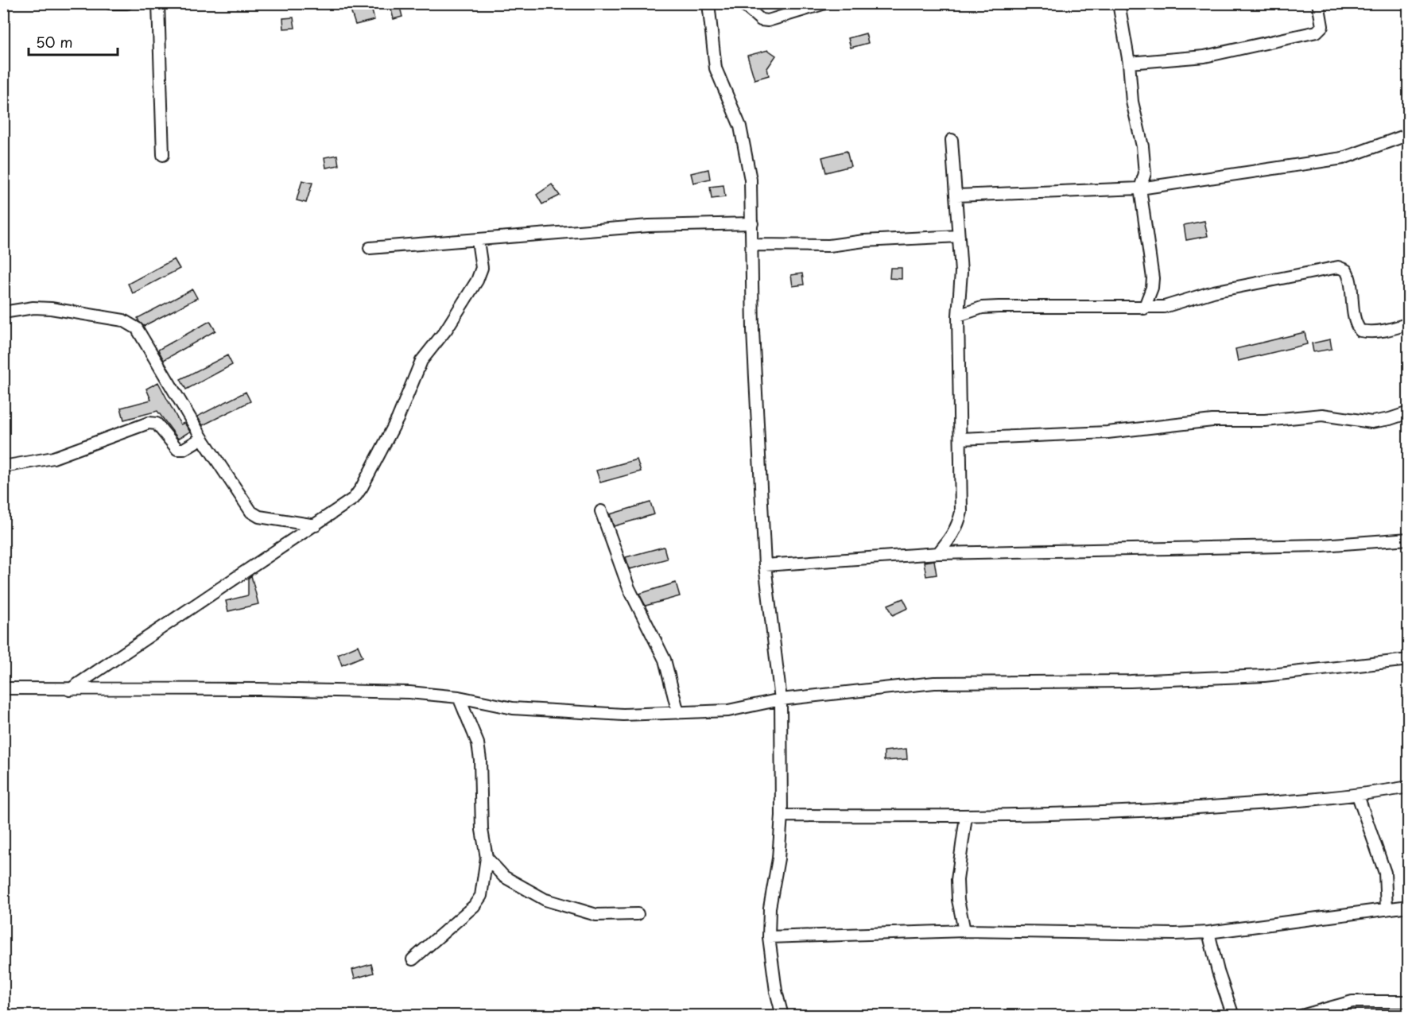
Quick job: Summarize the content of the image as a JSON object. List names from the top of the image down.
{
  "scale_bar": "50 m"
}
